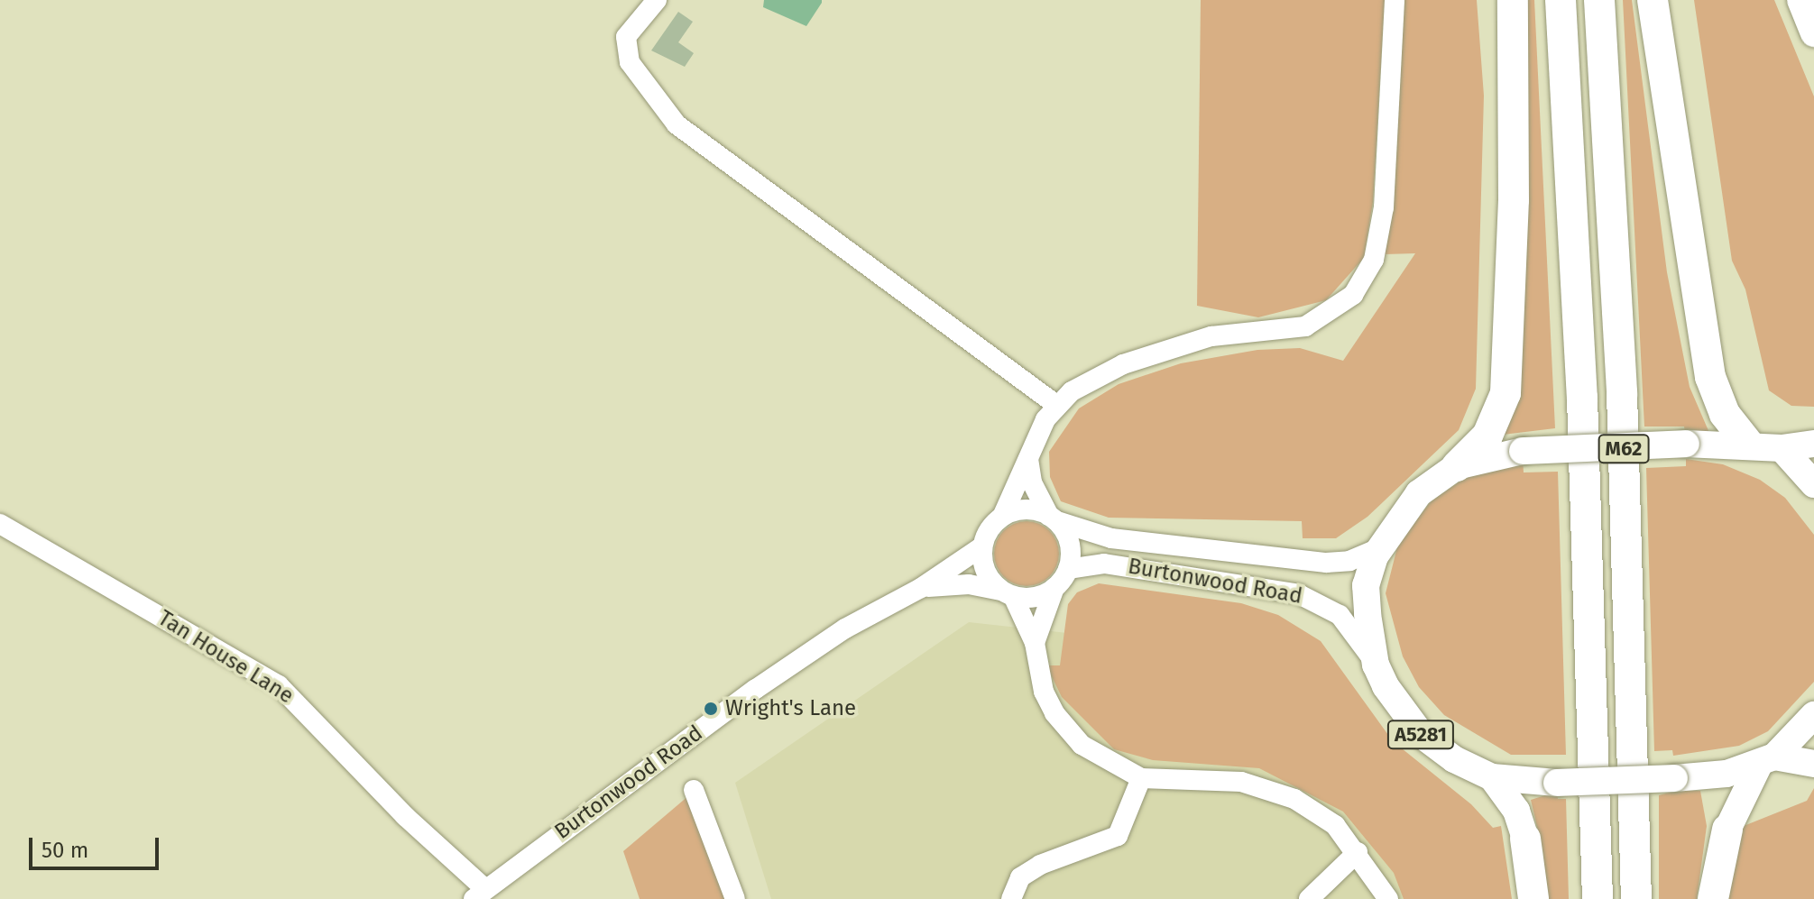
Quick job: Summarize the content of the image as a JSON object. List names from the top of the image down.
{
  "streets": {
    "highway": ["M62"],
    "main road": ["A5281"],
    "street": ["Burtonwood Road", "Tan House Lane"]
  },
  "crossings": [
    ["Burtonwood Road", "Tan House Lane"],
    ["Burtonwood Road", "A5281"]
  ],
  "places": ["Wright's Lane"],
  "scale_bar": "50 m"
}
